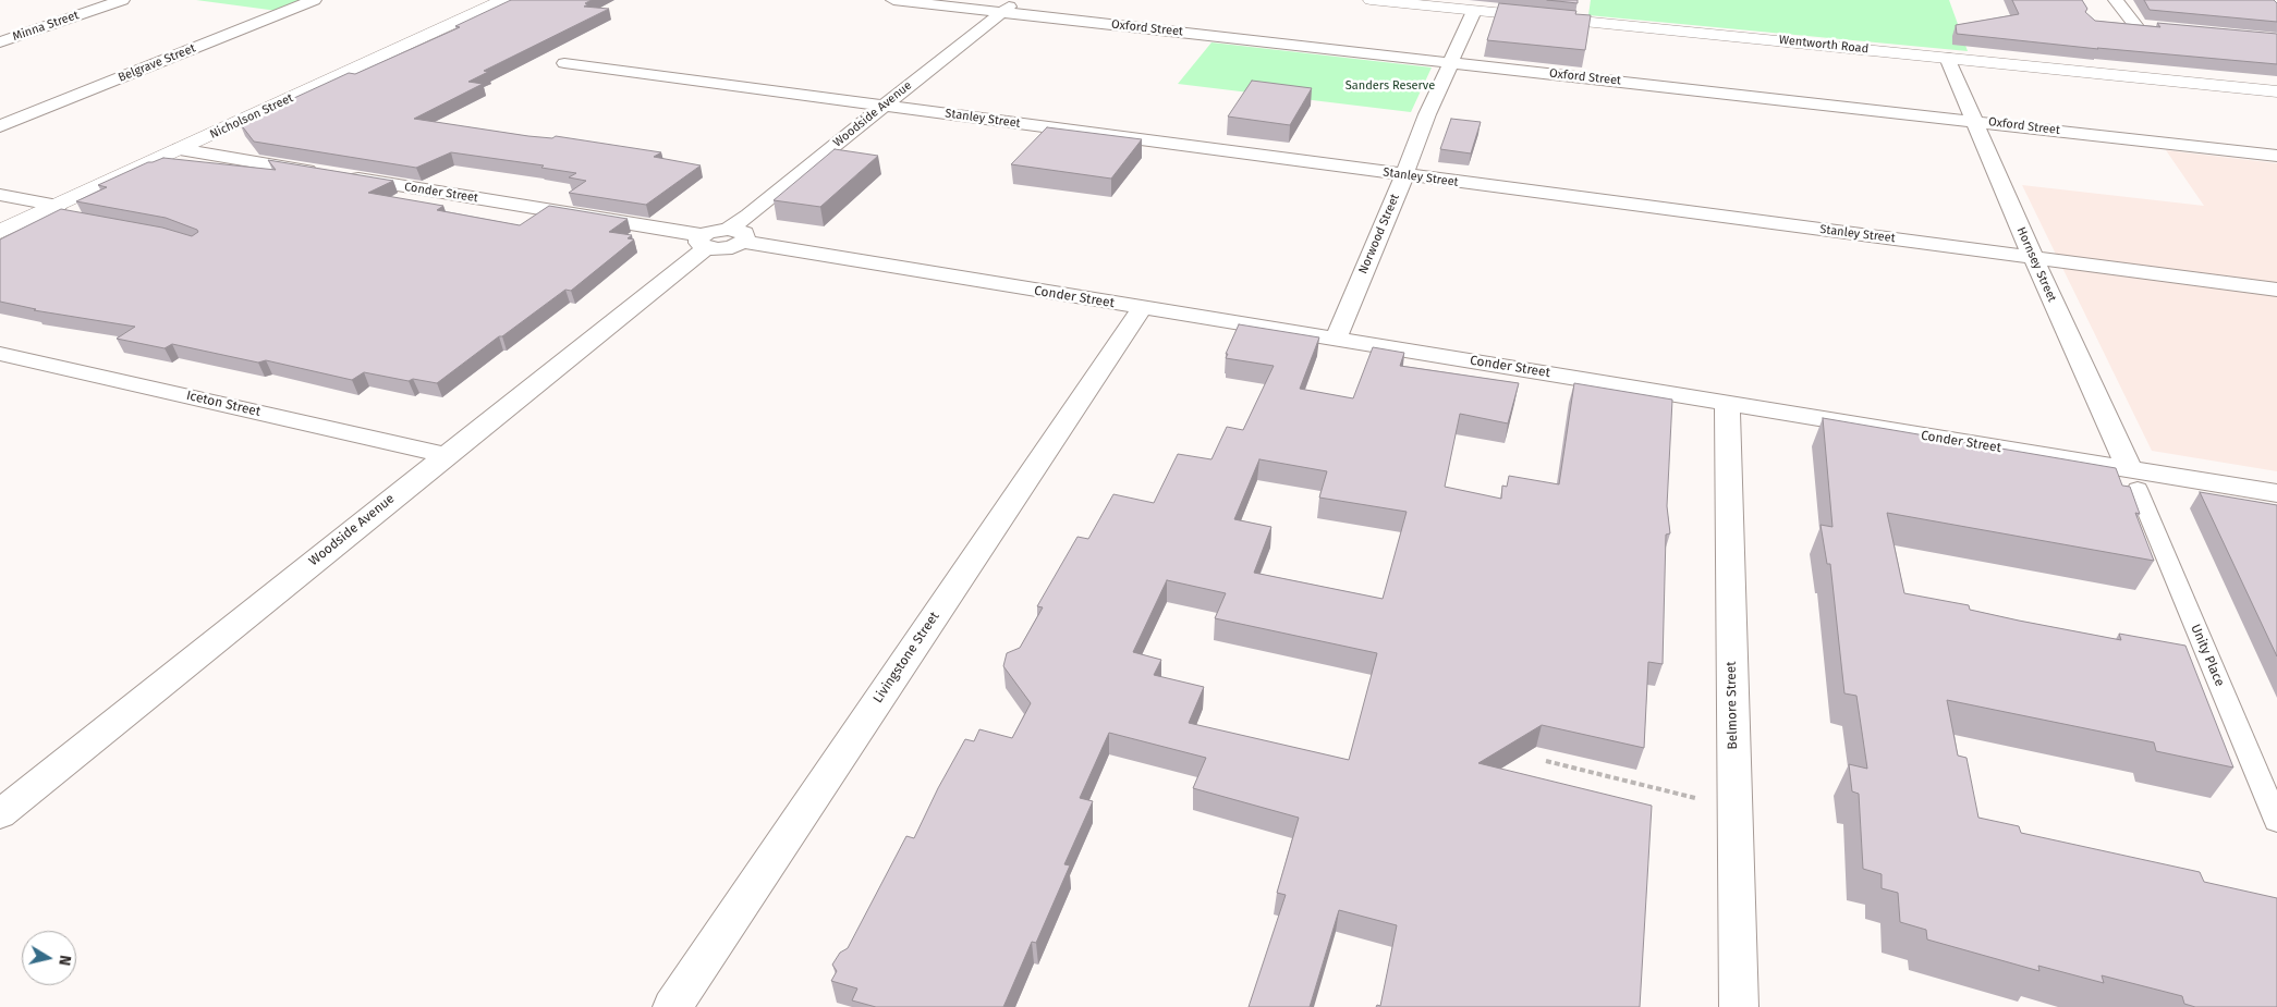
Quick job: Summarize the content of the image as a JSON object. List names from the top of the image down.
{
  "streets": {
    "street": [
      "Minna Street",
      "Oxford Street",
      "Wentworth Road",
      "Belgrave Street",
      "Woodside Avenue",
      "Nicholson Street",
      "Stanley Street",
      "Conder Street",
      "Norwood Street",
      "Hornsey Street",
      "Iceton Street",
      "Unity Place",
      "Livingstone Street",
      "Belmore Street"
    ]
  },
  "crossings": [
    ["Oxford Street", "Woodside Avenue"],
    ["Oxford Street", "Norwood Street"],
    ["Oxford Street", "Hornsey Street"],
    ["Wentworth Road", "Norwood Street"],
    ["Wentworth Road", "Hornsey Street"],
    ["Woodside Avenue", "Stanley Street"],
    ["Woodside Avenue", "Conder Street"],
    ["Woodside Avenue", "Iceton Street"],
    ["Stanley Street", "Norwood Street"],
    ["Stanley Street", "Hornsey Street"],
    ["Conder Street", "Norwood Street"],
    ["Conder Street", "Hornsey Street"],
    ["Conder Street", "Unity Place"],
    ["Conder Street", "Livingstone Street"],
    ["Conder Street", "Belmore Street"],
    ["Hornsey Street", "Unity Place"]
  ],
  "parks": ["Sanders Reserve"],
  "north": "right"
}
